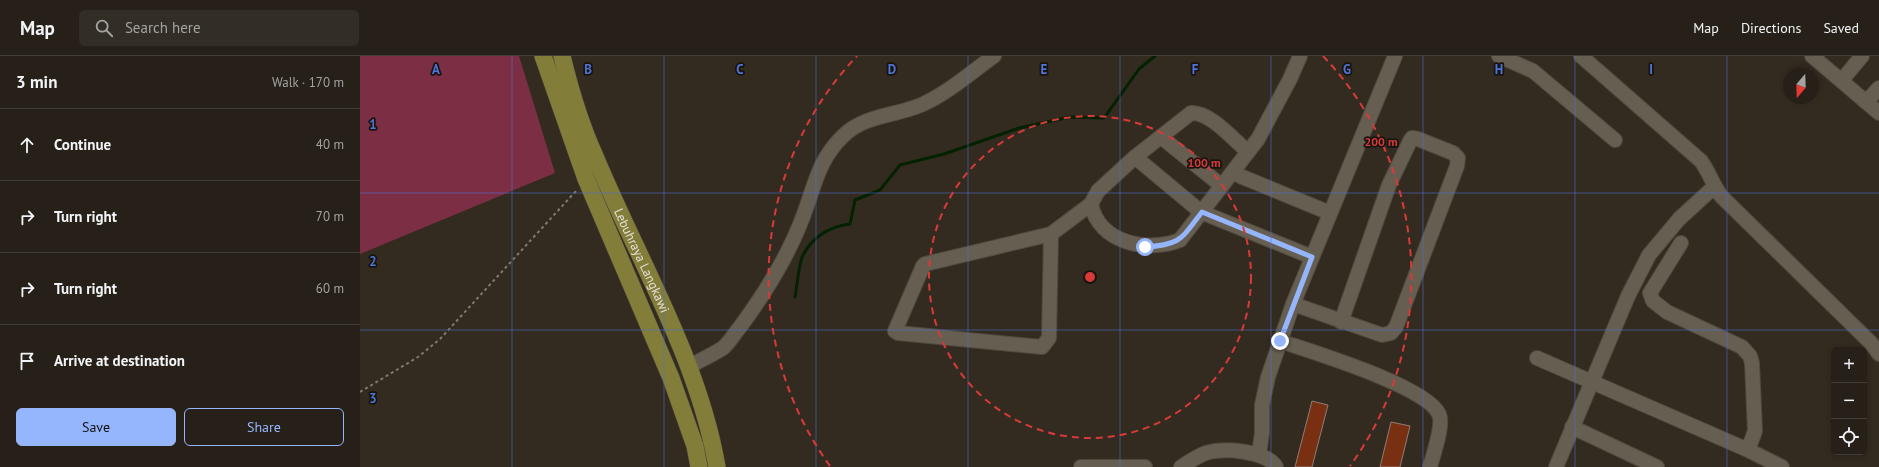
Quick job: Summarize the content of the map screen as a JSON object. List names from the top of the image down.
{
  "streets": {
    "main road": ["Lebuhraya Langkawi"]
  },
  "north": "bottom",
  "page": {
    "header": "Map",
    "search": "Search here",
    "nav": ["Map", "Directions", "Saved"],
    "heading": ["3 min", "Walk · 170 m"],
    "list": [
      ["Continue", "40 m"],
      ["Turn right", "70 m"],
      ["Turn right", "60 m"],
      "Arrive at destination"
    ],
    "map_buttons": ["+", "−"],
    "buttons": ["Save", "Share"]
  },
  "grid": {
    "columns": [
      "A",
      "B",
      "C",
      "D",
      "E",
      "F",
      "G",
      "H",
      "I"
    ],
    "rows": ["1", "2", "3"]
  },
  "rings": ["200 m", "100 m"]
}
